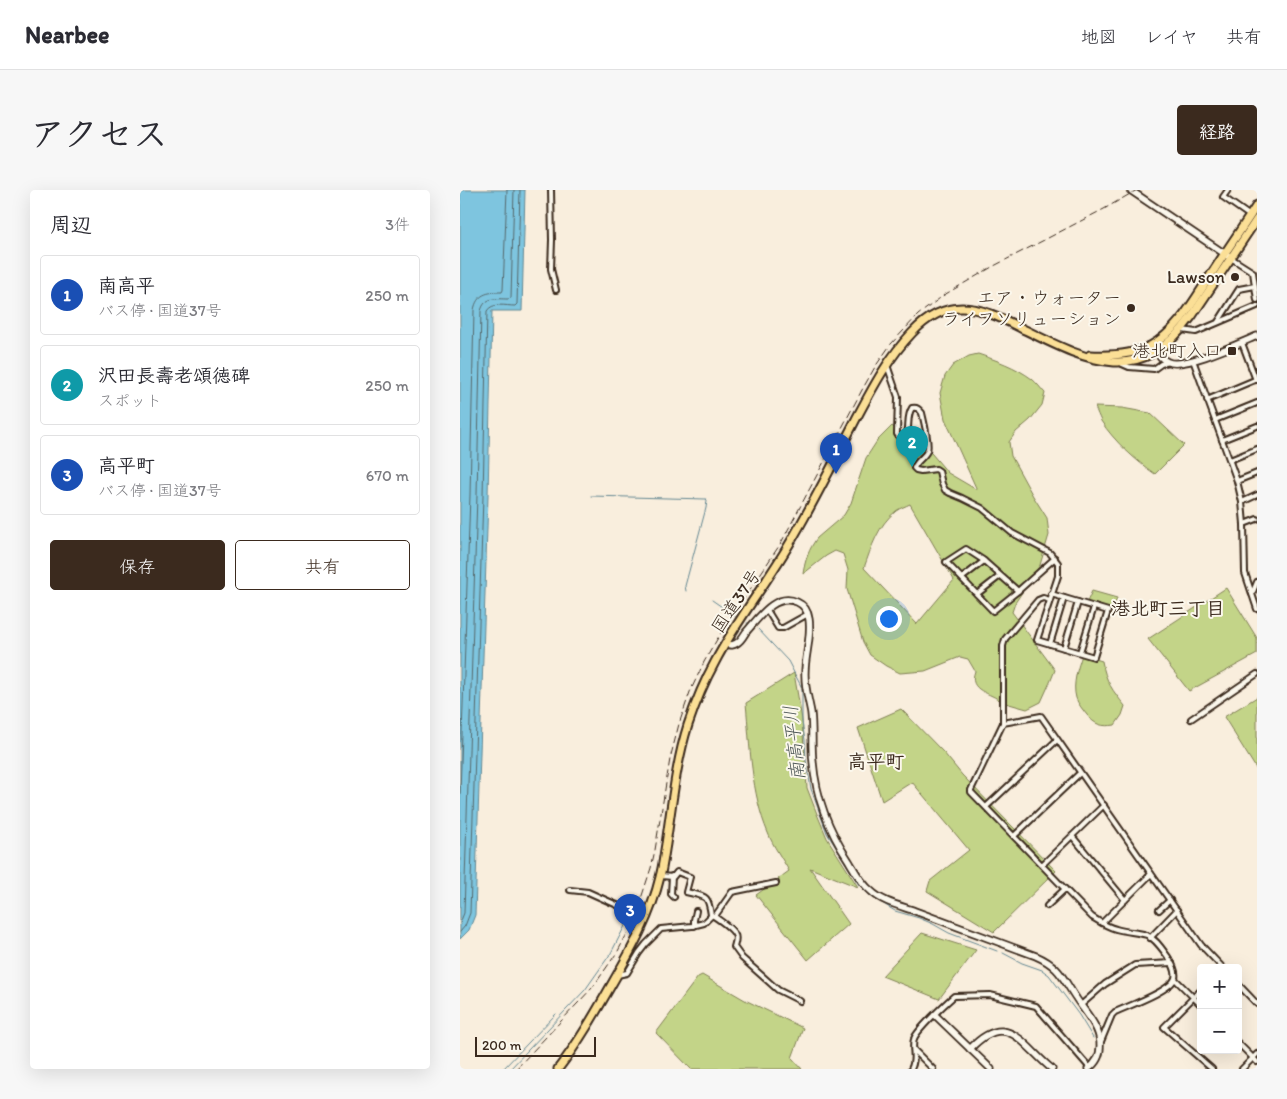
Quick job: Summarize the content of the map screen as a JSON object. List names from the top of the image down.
{
  "streets": {
    "highway": ["国道37号"]
  },
  "districts": ["港北町三丁目", "高平町"],
  "water": ["南高平川"],
  "places": {
    "other": ["Lawson", "エア・ウォーター ライフソリューション"],
    "transit": ["港北町入口"]
  },
  "scale_bar": "200 m",
  "page": {
    "header": "Nearbee",
    "nav": ["地図", "レイヤ", "共有"],
    "title": "アクセス",
    "buttons": [
      "経路",
      ["保存", "共有"]
    ],
    "heading": ["周辺", "3件"],
    "list": [
      {
        "mark": "1",
        "name": "南高平",
        "note": "バス停 · 国道37号",
        "value": "250 m"
      },
      {
        "mark": "2",
        "name": "沢田長壽老頌徳碑",
        "note": "スポット",
        "value": "250 m"
      },
      {
        "mark": "3",
        "name": "高平町",
        "note": "バス停 · 国道37号",
        "value": "670 m"
      }
    ],
    "pins": ["2", "1", "3"],
    "map_buttons": ["+", "−"],
    "scale": "200 m"
  }
}
